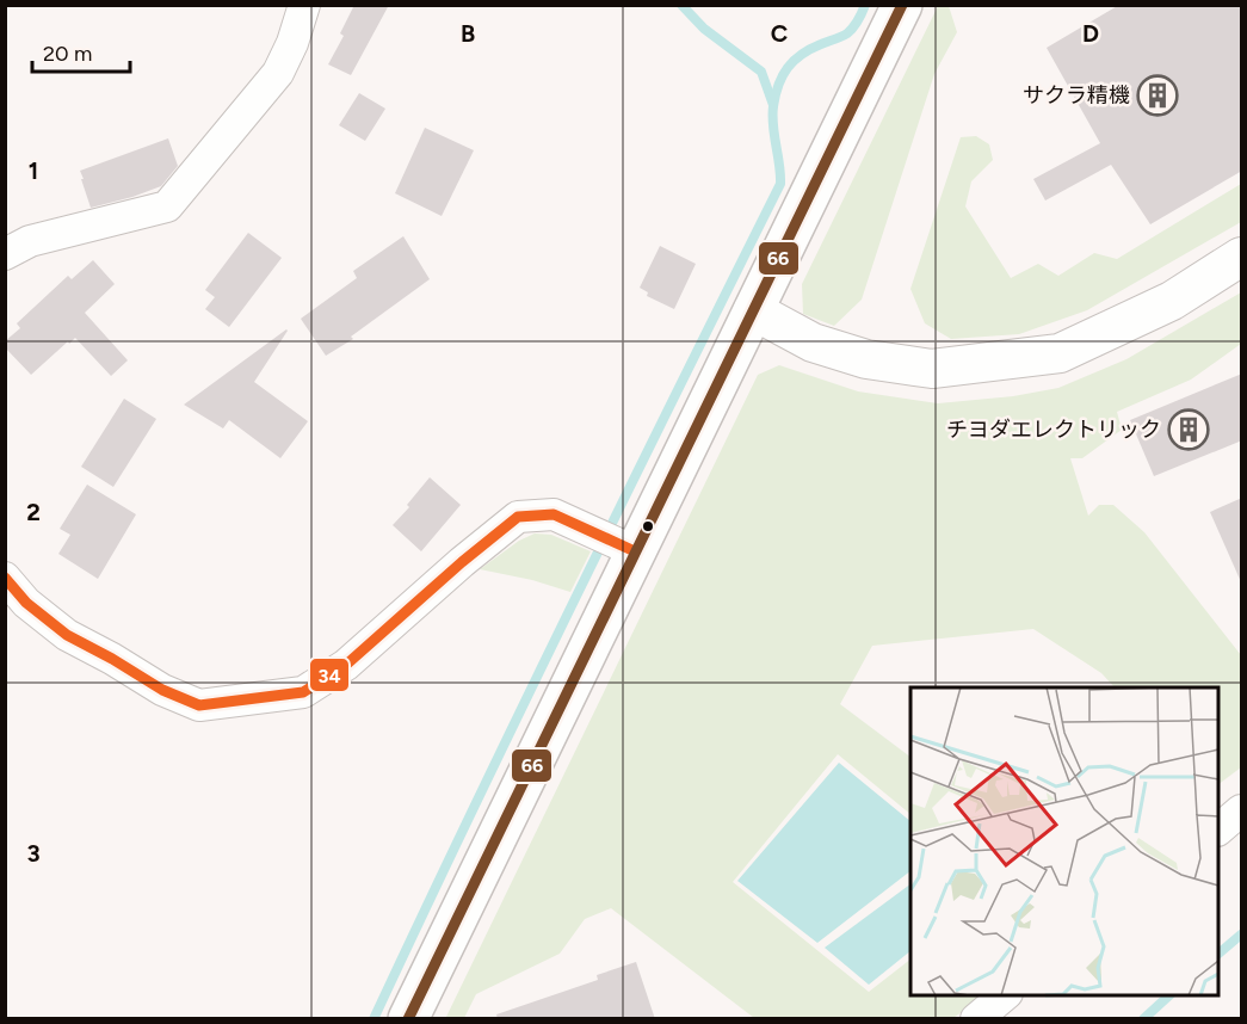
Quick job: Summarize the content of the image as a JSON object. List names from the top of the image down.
{
  "places": {
    "building": ["サクラ精機", "チヨダエレクトリック"]
  },
  "lines": ["transit line 66", "transit line 34"],
  "scale_bar": "20 m",
  "grid": {
    "columns": ["B", "C", "D"],
    "rows": ["1", "2", "3"]
  }
}
